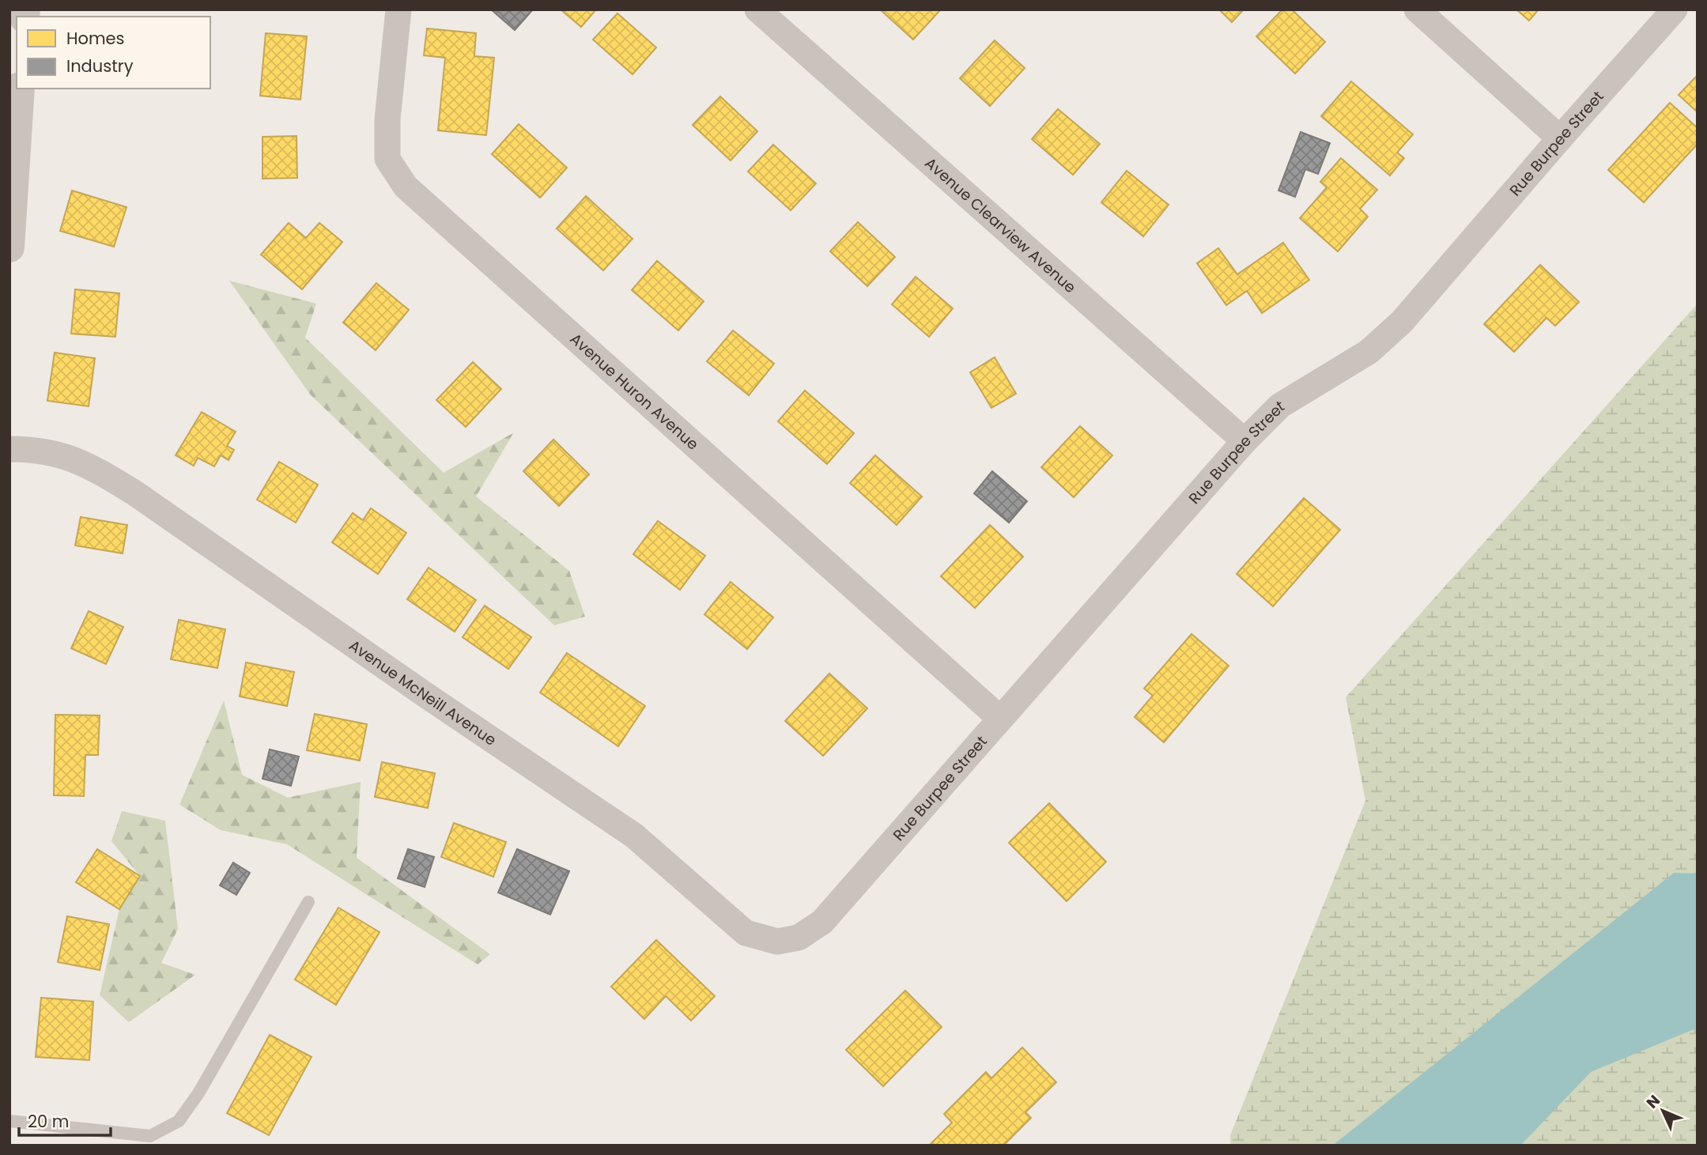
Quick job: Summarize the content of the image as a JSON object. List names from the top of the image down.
{
  "streets": {
    "street": [
      "Rue Burpee Street",
      "Avenue Clearview Avenue",
      "Avenue Huron Avenue",
      "Avenue McNeill Avenue"
    ]
  },
  "crossings": [
    ["Rue Burpee Street", "Avenue Clearview Avenue"],
    ["Rue Burpee Street", "Avenue Huron Avenue"],
    ["Rue Burpee Street", "Avenue McNeill Avenue"]
  ],
  "legend": ["Homes", "Industry"],
  "scale_bar": "20 m",
  "north": "top left"
}
